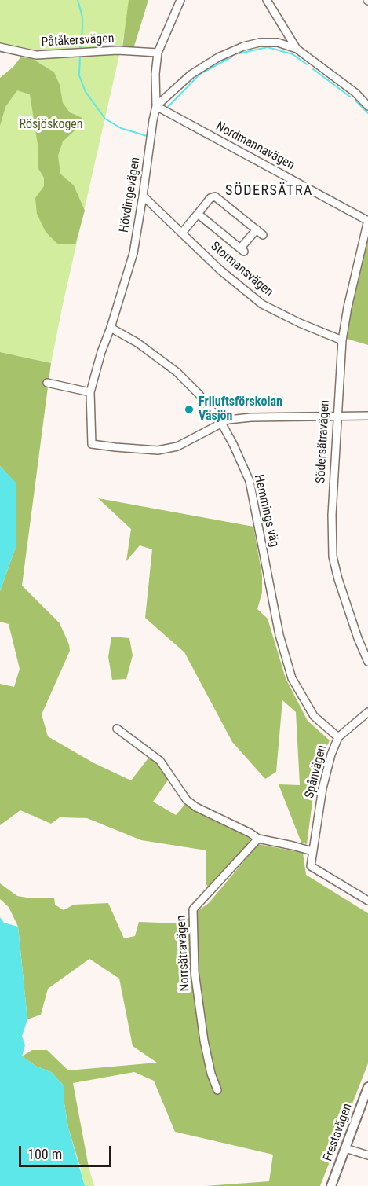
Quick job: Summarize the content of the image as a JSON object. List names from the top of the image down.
{
  "streets": {
    "street": [
      "Påtåkersvägen",
      "Nordmannavägen",
      "Hövdingevägen",
      "Stormansvägen",
      "Södersätravägen",
      "Hemmings väg",
      "Spånvägen",
      "Norrsätravägen",
      "Frestavägen"
    ]
  },
  "crossings": [
    ["Påtåkersvägen", "Hövdingevägen"],
    ["Nordmannavägen", "Hövdingevägen"],
    ["Nordmannavägen", "Södersätravägen"],
    ["Hövdingevägen", "Stormansvägen"],
    ["Hövdingevägen", "Hemmings väg"],
    ["Stormansvägen", "Södersätravägen"],
    ["Hemmings väg", "Spånvägen"]
  ],
  "districts": ["SÖDERSÄTRA"],
  "parks": ["Rösjöskogen"],
  "places": ["Friluftsförskolan Väsjön"],
  "scale_bar": "100 m"
}
